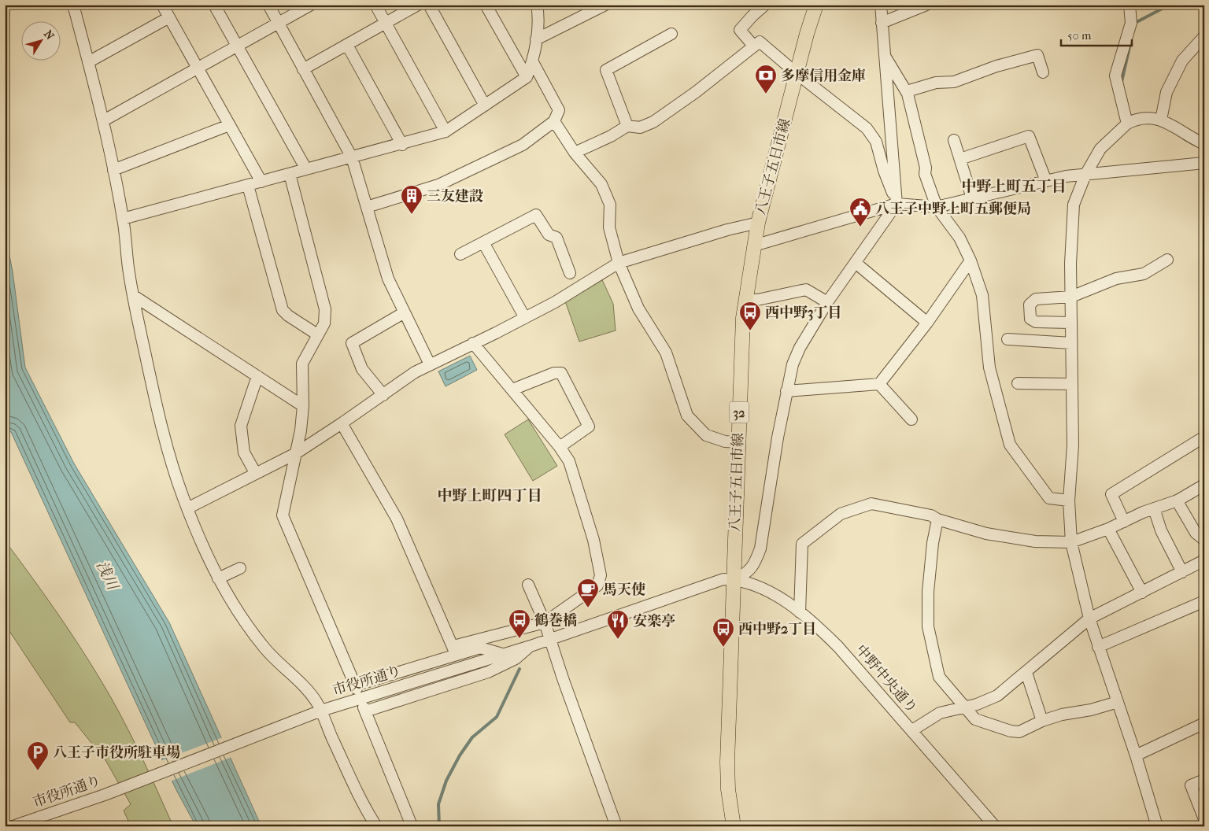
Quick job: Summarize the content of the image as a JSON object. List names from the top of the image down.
{
  "streets": {
    "main road": ["八王子五日市線", "32"],
    "street": ["中野中央通り", "市役所通り"]
  },
  "crossings": [
    ["八王子五日市線", "中野中央通り"],
    ["八王子五日市線", "市役所通り"],
    ["中野中央通り", "市役所通り"]
  ],
  "districts": ["中野上町五丁目", "中野上町四丁目"],
  "water": ["浅川"],
  "places": {
    "bank": ["多摩信用金庫"],
    "building": ["三友建設"],
    "public building": ["八王子中野上町五郵便局"],
    "bus stop": ["西中野3丁目", "鶴巻橋", "西中野2丁目"],
    "cafe": ["馬天使"],
    "restaurant": ["安楽亭"],
    "parking": ["八王子市役所駐車場"]
  },
  "scale_bar": "50 m",
  "north": "top right"
}
